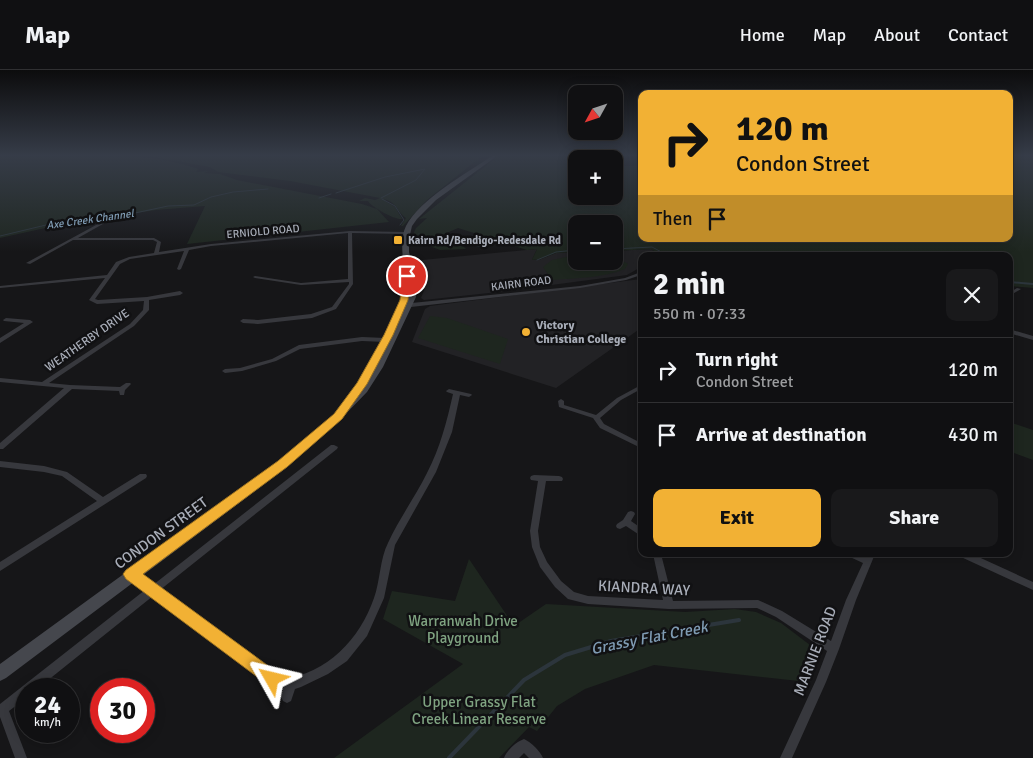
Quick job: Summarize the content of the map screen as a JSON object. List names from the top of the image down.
{
  "streets": {
    "main road": ["CONDON STREET"],
    "street": [
      "ERNIOLD ROAD",
      "KAIRN ROAD",
      "WEATHERBY DRIVE",
      "KIANDRA WAY",
      "MARNIE ROAD"
    ]
  },
  "crossings": [
    ["ERNIOLD ROAD", "WEATHERBY DRIVE"],
    ["ERNIOLD ROAD", "CONDON STREET"],
    ["KAIRN ROAD", "CONDON STREET"],
    ["KIANDRA WAY", "MARNIE ROAD"]
  ],
  "water": ["Axe Creek Channel", "Grassy Flat Creek"],
  "parks": ["Warranwah Drive Playground", "Upper Grassy Flat Creek Linear Reserve"],
  "places": {
    "transit": ["Kairn Rd/Bendigo-Redesdale Rd"],
    "other": ["Victory Christian College"]
  },
  "north": "bottom left",
  "page": {
    "header": "Map",
    "nav": [
      "Home",
      "Map",
      "About",
      "Contact"
    ],
    "map_buttons": ["+", "−"],
    "turn": ["120 m", "Condon Street"],
    "then": "Then",
    "heading": ["2 min", "550 m · 07:33"],
    "list": [
      {
        "name": "Turn right",
        "note": "Condon Street",
        "value": "120 m"
      },
      {
        "name": "Arrive at destination",
        "value": "430 m"
      }
    ],
    "buttons": ["Exit", "Share"],
    "speed": "24 km/h",
    "limit": "30"
  }
}
